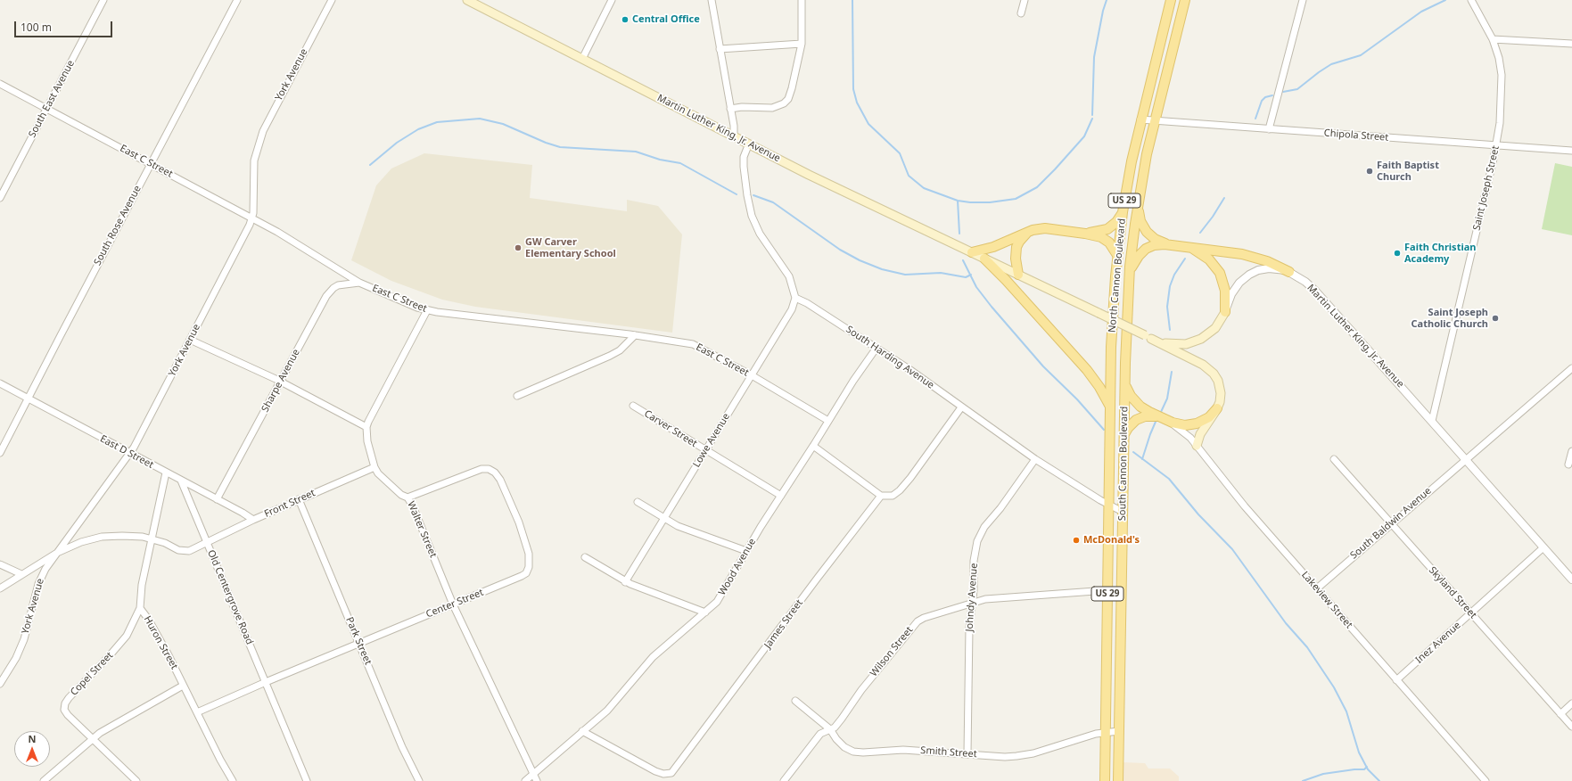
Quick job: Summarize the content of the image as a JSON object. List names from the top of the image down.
{
  "streets": {
    "main road": [
      "Martin Luther King, Jr. Avenue",
      "US 29",
      "North Cannon Boulevard",
      "South Cannon Boulevard"
    ],
    "street": [
      "York Avenue",
      "South East Avenue",
      "Chipola Street",
      "East C Street",
      "Saint Joseph Street",
      "South Rose Avenue",
      "South Harding Avenue",
      "Sharpe Avenue",
      "Carver Street",
      "Lowe Avenue",
      "East D Street",
      "Front Street",
      "South Baldwin Avenue",
      "Walter Street",
      "Wood Avenue",
      "Skyland Street",
      "Old Centergrove Road",
      "Johndy Avenue",
      "Lakeview Street",
      "Center Street",
      "James Street",
      "Park Street",
      "Huron Street",
      "Inez Avenue",
      "Wilson Street",
      "Copel Street",
      "Smith Street"
    ]
  },
  "crossings": [
    ["York Avenue", "East C Street"],
    ["York Avenue", "East D Street"],
    ["York Avenue", "Old Centergrove Road"],
    ["South East Avenue", "East C Street"],
    ["Martin Luther King, Jr. Avenue", "Saint Joseph Street"],
    ["Martin Luther King, Jr. Avenue", "South Baldwin Avenue"],
    ["Martin Luther King, Jr. Avenue", "Inez Avenue"],
    ["Chipola Street", "Saint Joseph Street"],
    ["Chipola Street", "North Cannon Boulevard"],
    ["East C Street", "South Rose Avenue"],
    ["East C Street", "Sharpe Avenue"],
    ["East C Street", "Lowe Avenue"],
    ["East C Street", "Wood Avenue"],
    ["South Rose Avenue", "East D Street"],
    ["North Cannon Boulevard", "South Cannon Boulevard"],
    ["South Harding Avenue", "Lowe Avenue"],
    ["South Harding Avenue", "South Cannon Boulevard"],
    ["South Harding Avenue", "Wood Avenue"],
    ["South Harding Avenue", "Johndy Avenue"],
    ["Sharpe Avenue", "East D Street"],
    ["Carver Street", "Lowe Avenue"],
    ["Carver Street", "Wood Avenue"],
    ["East D Street", "Front Street"],
    ["East D Street", "Huron Street"],
    ["South Cannon Boulevard", "Wilson Street"],
    ["South Cannon Boulevard", "Smith Street"],
    ["Front Street", "Walter Street"],
    ["Front Street", "Old Centergrove Road"],
    ["Front Street", "Park Street"],
    ["South Baldwin Avenue", "Skyland Street"],
    ["South Baldwin Avenue", "Lakeview Street"],
    ["Walter Street", "Wood Avenue"],
    ["Walter Street", "Center Street"],
    ["Wood Avenue", "James Street"],
    ["Skyland Street", "Inez Avenue"],
    ["Old Centergrove Road", "Center Street"],
    ["Old Centergrove Road", "Huron Street"],
    ["Johndy Avenue", "Wilson Street"],
    ["Johndy Avenue", "Smith Street"],
    ["Lakeview Street", "Inez Avenue"],
    ["Center Street", "Park Street"],
    ["Center Street", "Huron Street"],
    ["Huron Street", "Copel Street"],
    ["Wilson Street", "Smith Street"]
  ],
  "places": [
    "Central Office",
    "Faith Baptist Church",
    "GW Carver Elementary School",
    "Faith Christian Academy",
    "Saint Joseph Catholic Church",
    "McDonald's"
  ],
  "scale_bar": "100 m",
  "north": "top"
}
